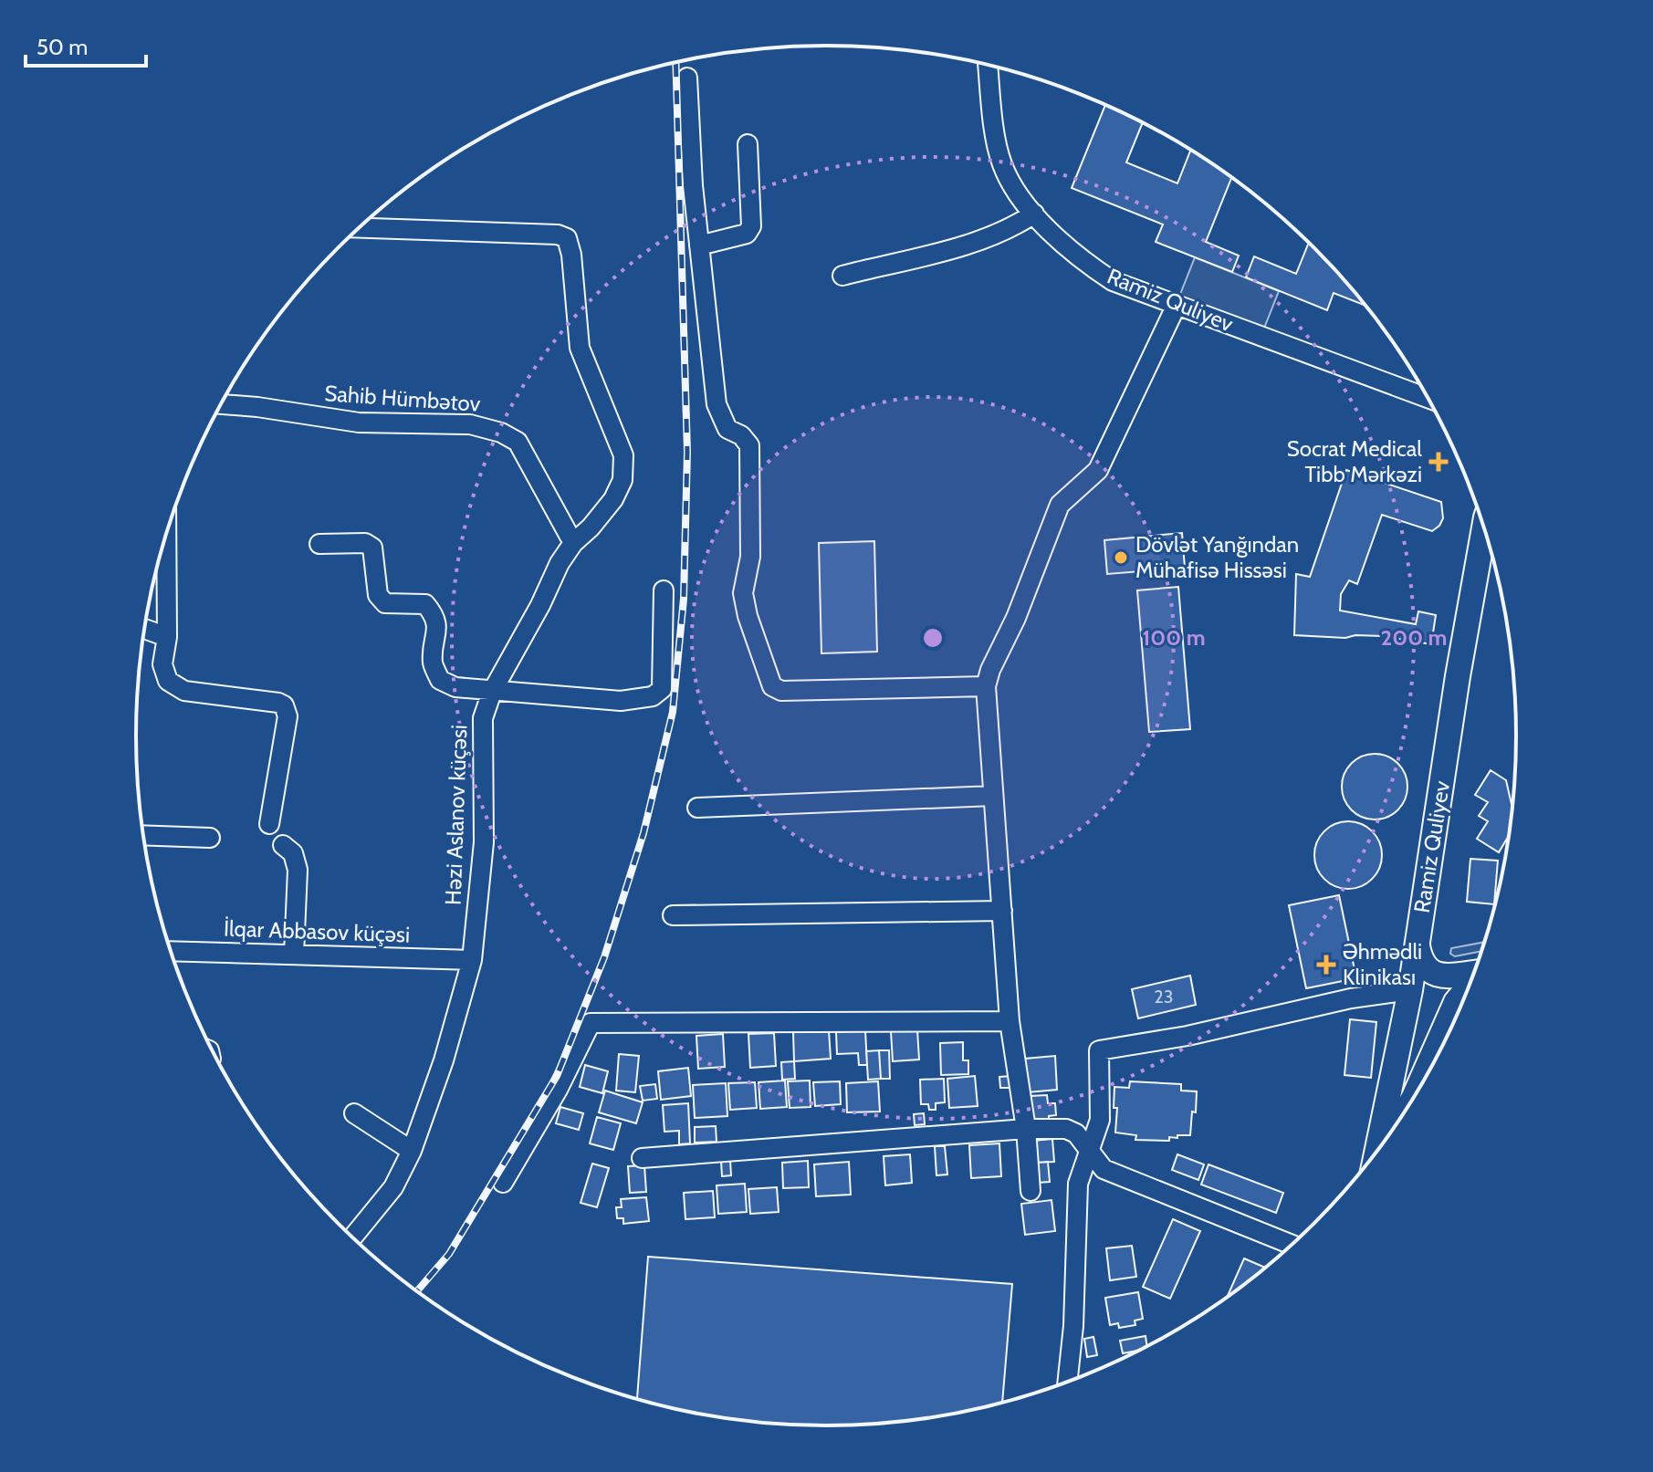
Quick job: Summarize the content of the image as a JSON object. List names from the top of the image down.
{
  "streets": {
    "main road": ["Ramiz Quliyev"],
    "street": ["Sahib Hümbətov", "Həzi Aslanov küçəsi", "İlqar Abbasov küçəsi"]
  },
  "crossings": [
    ["Sahib Hümbətov", "Həzi Aslanov küçəsi"],
    ["Həzi Aslanov küçəsi", "İlqar Abbasov küçəsi"]
  ],
  "places": {
    "health": ["Socrat Medical Tibb Mərkəzi", "Əhmədli Klinikası"],
    "other": ["Dövlət Yanğından Mühafisə Hissəsi"]
  },
  "house_numbers": ["23"],
  "scale_bar": "50 m",
  "rings": ["100 m", "200 m"]
}
